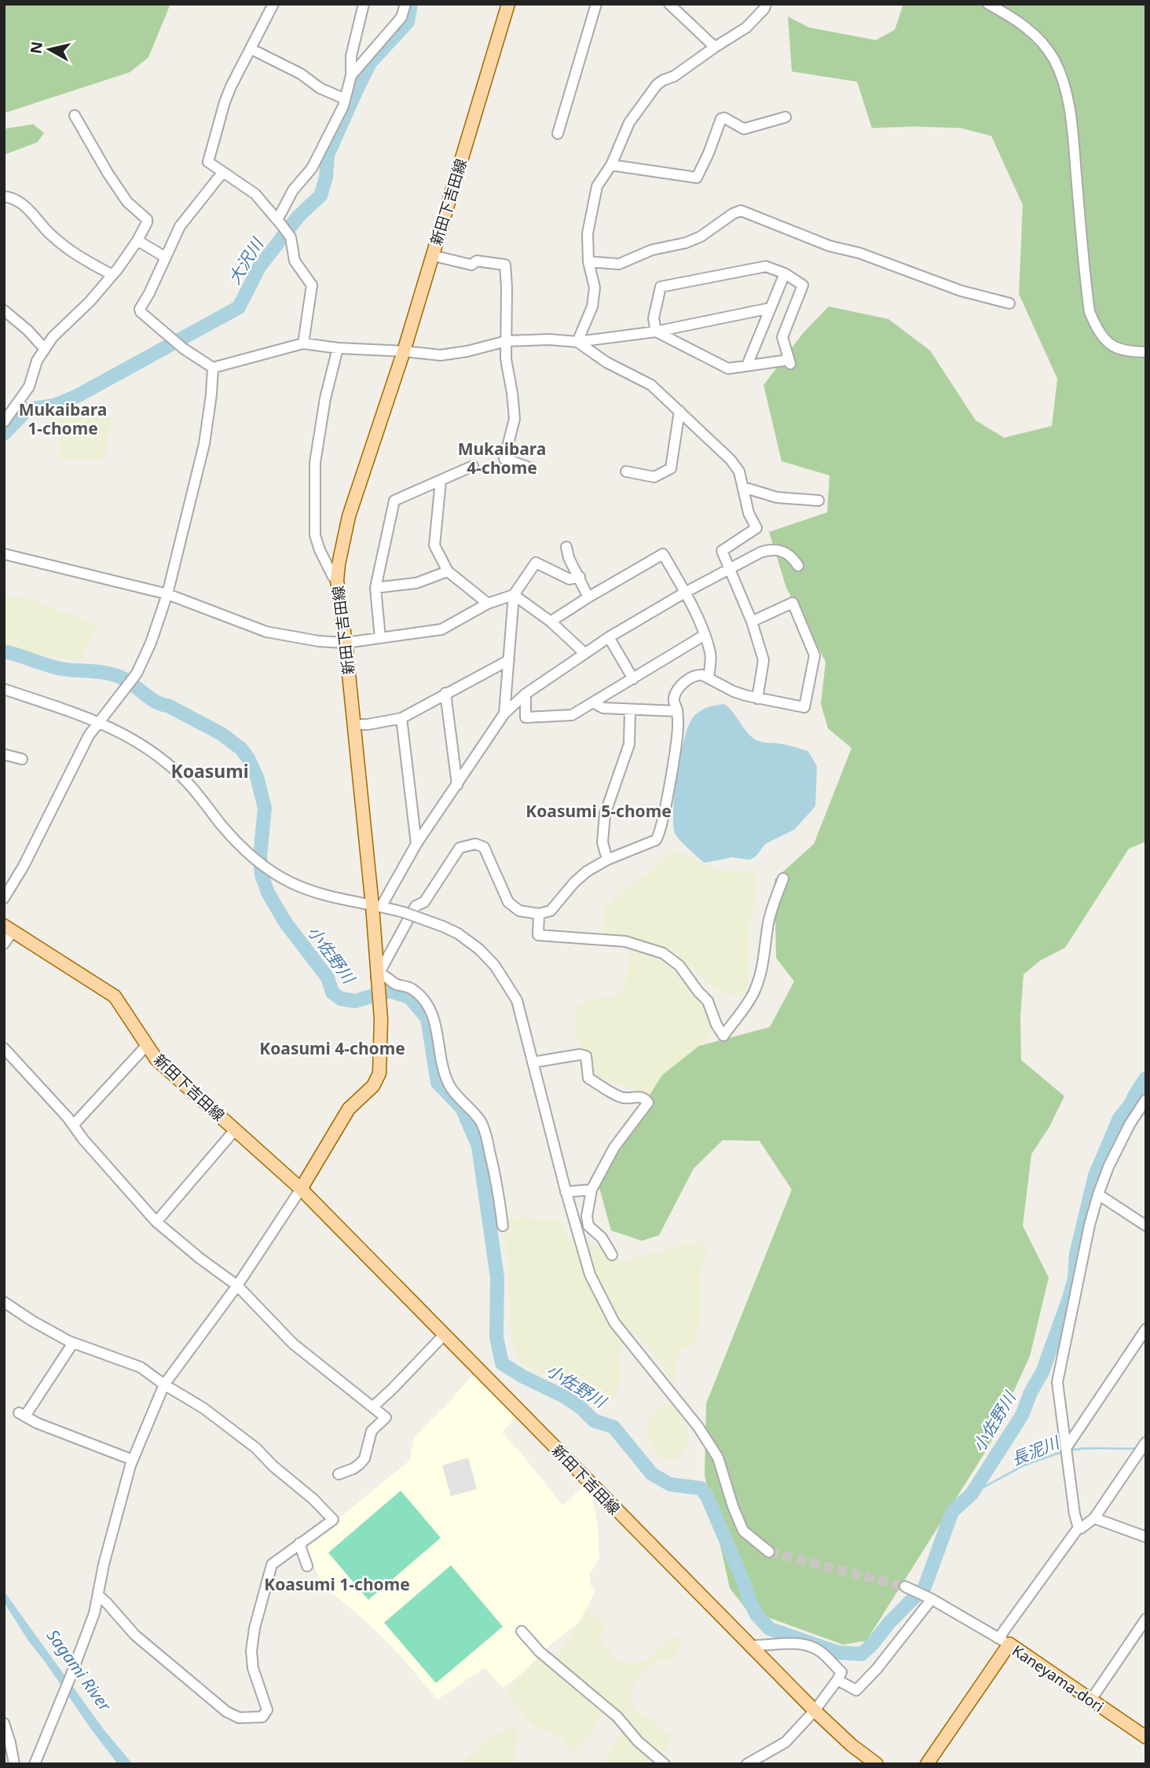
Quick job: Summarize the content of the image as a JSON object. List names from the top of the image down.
{
  "streets": {
    "main road": ["新田下吉田線", "Kaneyama-dori"]
  },
  "districts": [
    "Mukaibara 1-chome",
    "Mukaibara 4-chome",
    "Koasumi",
    "Koasumi 5-chome",
    "Koasumi 4-chome",
    "Koasumi 1-chome"
  ],
  "water": [
    "大沢川",
    "小佐野川",
    "長泥川",
    "Sagami River"
  ],
  "north": "left"
}
